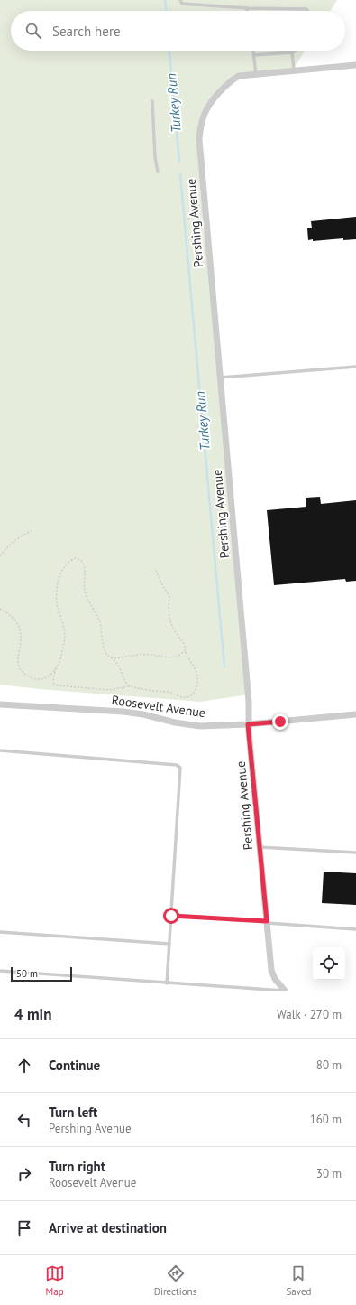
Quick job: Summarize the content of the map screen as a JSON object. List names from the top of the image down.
{
  "streets": {
    "street": ["Pershing Avenue", "Roosevelt Avenue"]
  },
  "crossings": [
    ["Pershing Avenue", "Roosevelt Avenue"]
  ],
  "water": ["Turkey Run"],
  "scale_bar": "50 m",
  "page": {
    "search": "Search here",
    "scale": "50 m",
    "heading": ["4 min", "Walk · 270 m"],
    "list": [
      ["Continue", "80 m"],
      ["Turn left", "Pershing Avenue", "160 m"],
      ["Turn right", "Roosevelt Avenue", "30 m"],
      "Arrive at destination"
    ],
    "nav": ["Map", "Directions", "Saved"]
  }
}
